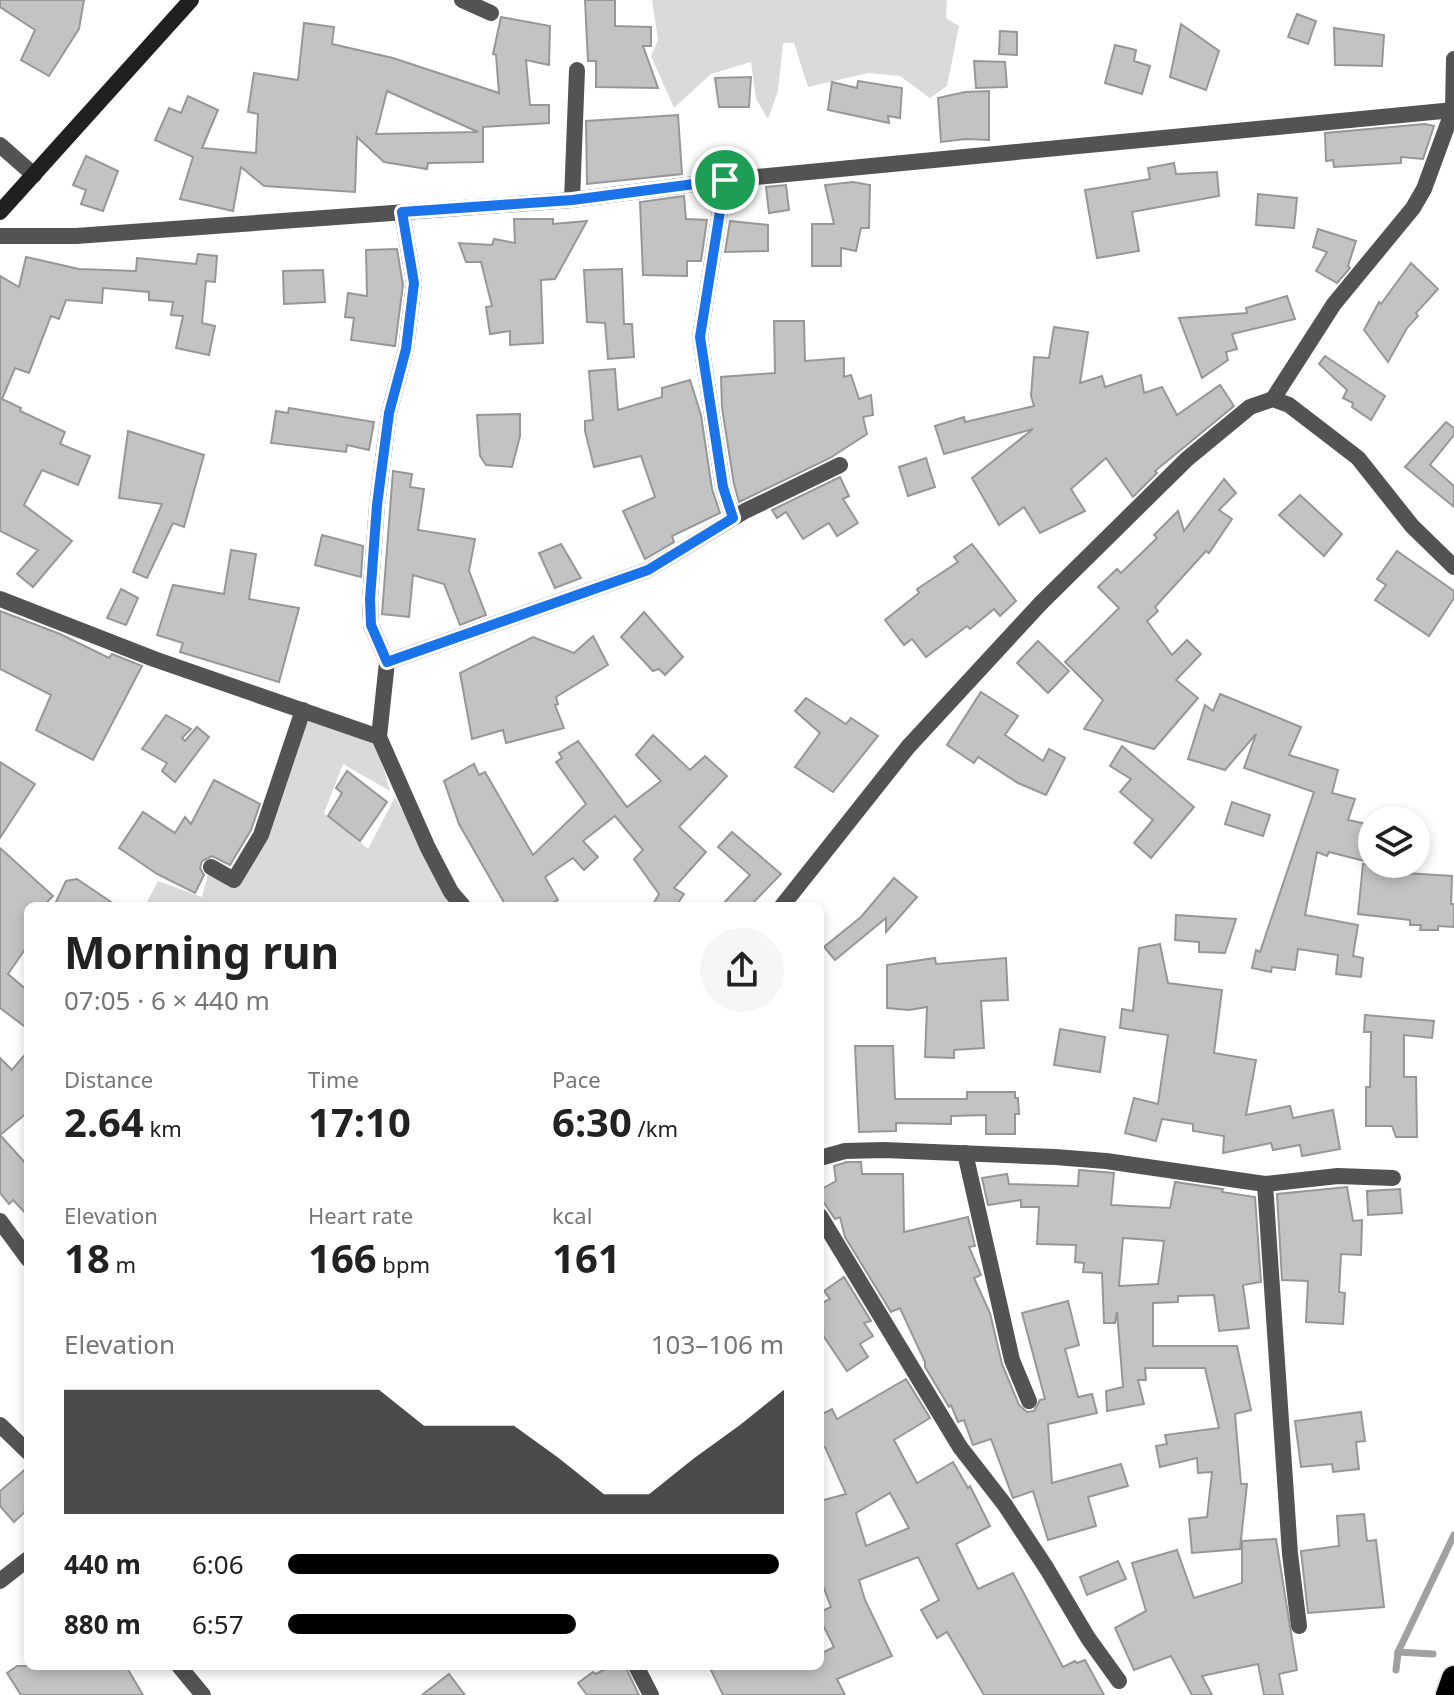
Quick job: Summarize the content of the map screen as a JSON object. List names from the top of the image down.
{
  "page": {
    "heading": ["Morning run", "07:05 · 6 × 440 m"],
    "stats": [
      ["Distance", "2.64 km"],
      ["Time", "17:10"],
      ["Pace", "6:30 /km"],
      ["Elevation", "18 m"],
      ["Heart rate", "166 bpm"],
      ["kcal", "161"]
    ],
    "chart": ["Elevation", "103–106 m"],
    "list": [
      {
        "name": "440 m",
        "note": "6:06"
      },
      {
        "name": "880 m",
        "note": "6:57"
      }
    ]
  }
}
